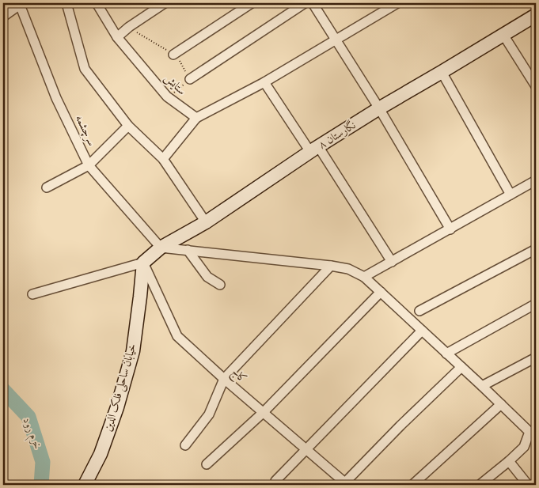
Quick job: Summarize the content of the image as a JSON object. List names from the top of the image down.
{
  "streets": {
    "street": [
      "ستایش",
      "سرچشمه",
      "نگارستان ۸",
      "کاج",
      "خیابان ساحلی فلک الدین"
    ]
  },
  "crossings": [
    ["سرچشمه", "نگارستان ۸"],
    ["نگارستان ۸", "کاج"],
    ["نگارستان ۸", "خیابان ساحلی فلک الدین"],
    ["کاج", "خیابان ساحلی فلک الدین"]
  ],
  "water": ["خرم رود"]
}
